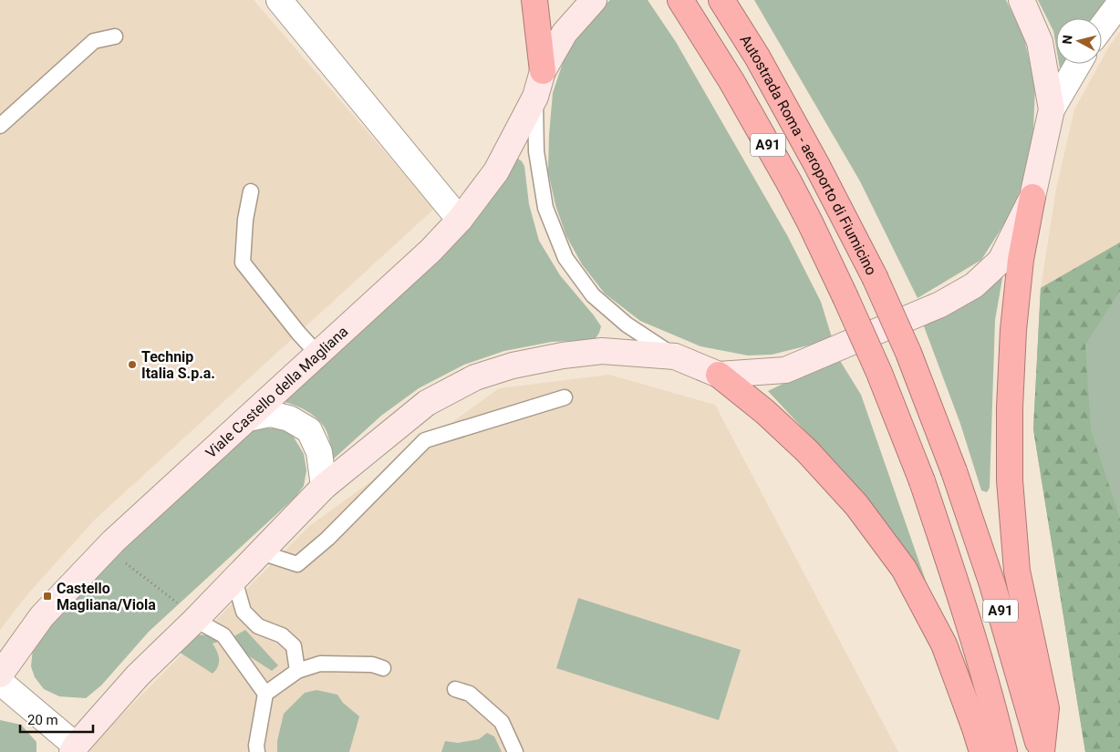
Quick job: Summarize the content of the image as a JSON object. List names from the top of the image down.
{
  "streets": {
    "highway": ["A91", "Autostrada Roma - aeroporto di Fiumicino"],
    "street": ["Viale Castello della Magliana"]
  },
  "places": {
    "other": ["Technip Italia S.p.a."],
    "transit": ["Castello Magliana/Viola"]
  },
  "scale_bar": "20 m",
  "north": "left"
}
